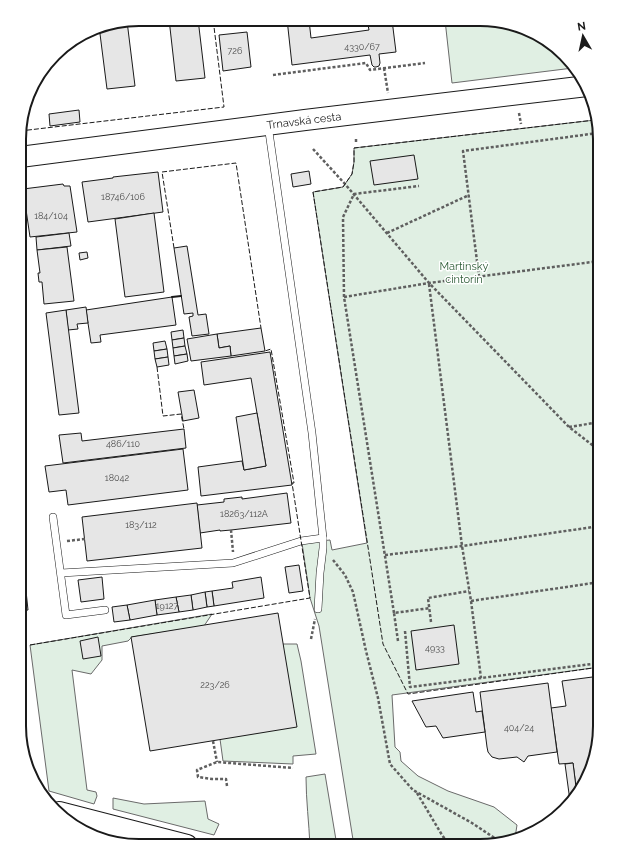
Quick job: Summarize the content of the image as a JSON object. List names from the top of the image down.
{
  "streets": {
    "main road": ["Trnavská cesta"]
  },
  "parks": ["Martinský cintorín"],
  "house_numbers": [
    "4330/67",
    "726",
    "18746/106",
    "184/104",
    "486/110",
    "18042",
    "18263/112A",
    "183/112",
    "19127",
    "4933",
    "223/26",
    "404/24"
  ],
  "north": "top"
}
